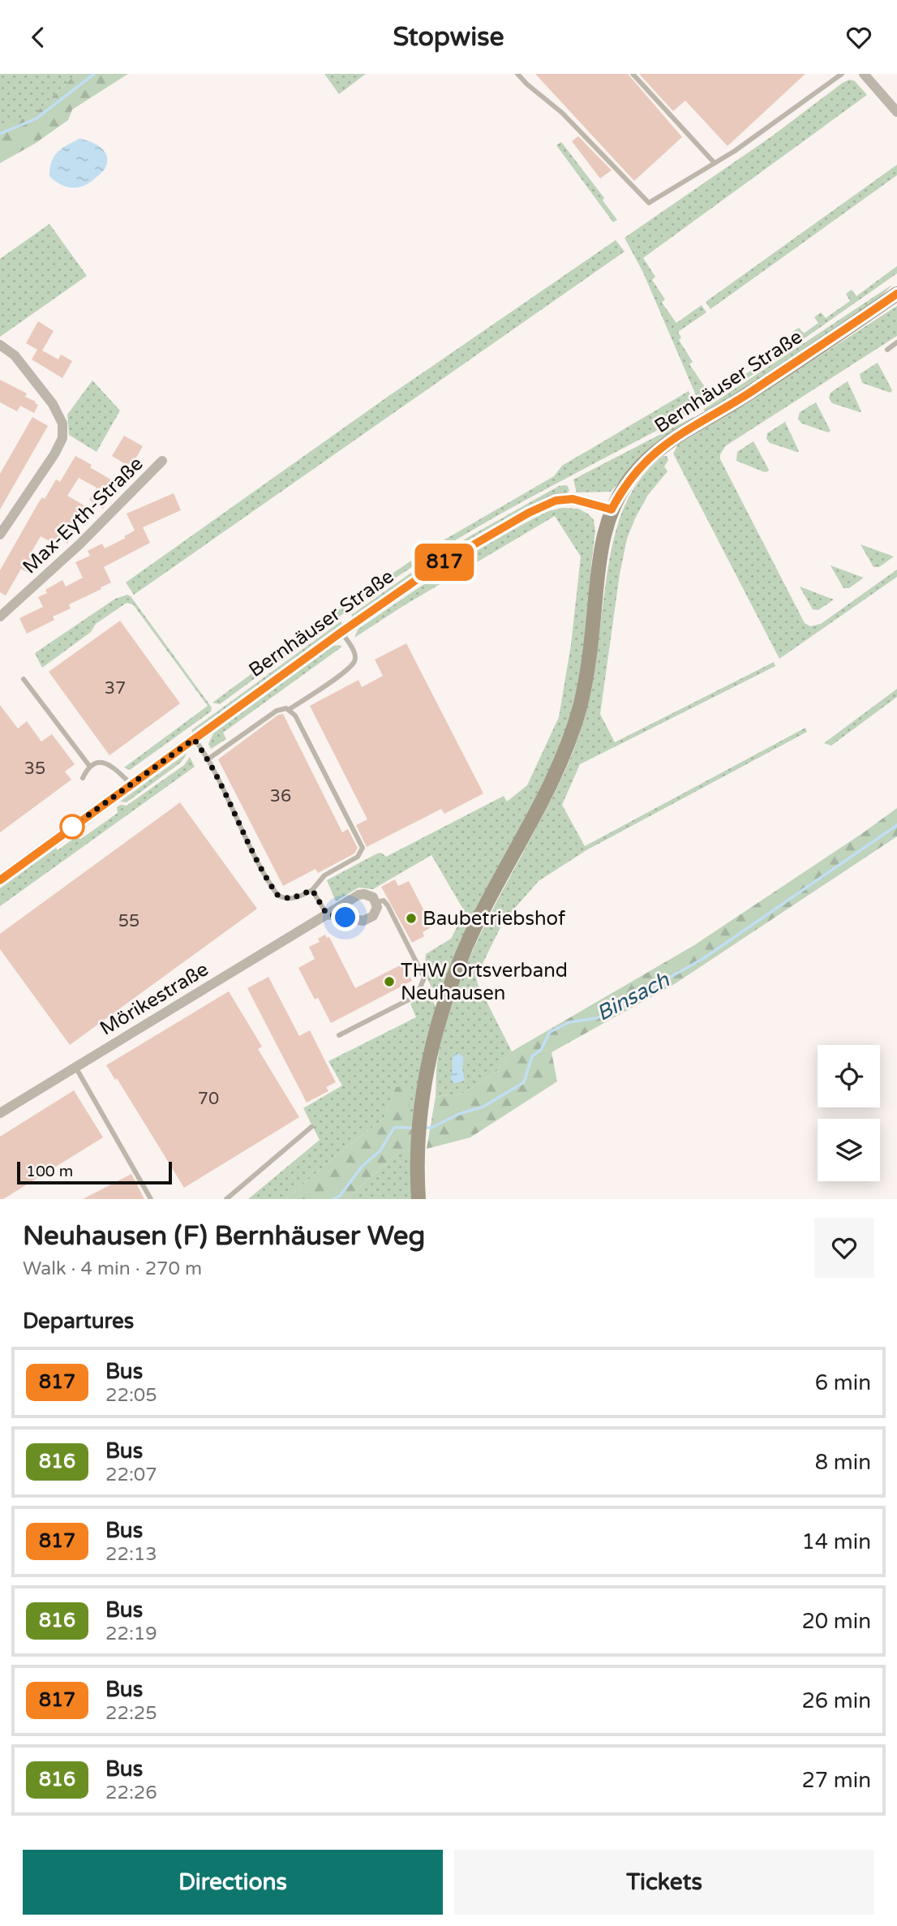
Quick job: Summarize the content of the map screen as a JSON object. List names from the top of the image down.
{
  "streets": {
    "main road": ["Bernhäuser Straße"],
    "street": ["Max-Eyth-Straße", "Mörikestraße"]
  },
  "water": ["Binsach"],
  "places": ["Baubetriebshof", "THW Ortsverband Neuhausen"],
  "lines": ["bus line 817"],
  "house_numbers": [
    "37",
    "35",
    "36",
    "55",
    "70"
  ],
  "scale_bar": "100 m",
  "page": {
    "header": "Stopwise",
    "on_map": "817",
    "scale": "100 m",
    "heading": [
      ["Neuhausen (F) Bernhäuser Weg", "Walk · 4 min · 270 m"],
      "Departures"
    ],
    "list": [
      {
        "mark": "817",
        "name": "Bus",
        "note": "22:05",
        "value": "6 min"
      },
      {
        "mark": "816",
        "name": "Bus",
        "note": "22:07",
        "value": "8 min"
      },
      {
        "mark": "817",
        "name": "Bus",
        "note": "22:13",
        "value": "14 min"
      },
      {
        "mark": "816",
        "name": "Bus",
        "note": "22:19",
        "value": "20 min"
      },
      {
        "mark": "817",
        "name": "Bus",
        "note": "22:25",
        "value": "26 min"
      },
      {
        "mark": "816",
        "name": "Bus",
        "note": "22:26",
        "value": "27 min"
      }
    ],
    "buttons": ["Directions", "Tickets"]
  }
}
